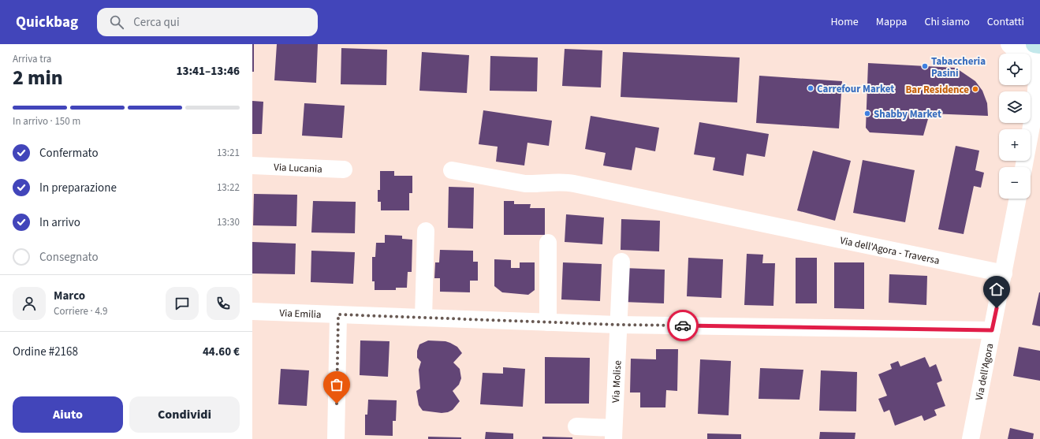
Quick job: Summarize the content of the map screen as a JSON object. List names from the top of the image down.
{
  "streets": {
    "street": [
      "Via Lucania",
      "Via dell'Agora - Traversa",
      "Via Emilia",
      "Via dell'Agora",
      "Via Molise"
    ]
  },
  "crossings": [
    ["Via dell'Agora - Traversa", "Via dell'Agora"],
    ["Via Emilia", "Via dell'Agora"],
    ["Via Emilia", "Via Molise"]
  ],
  "places": [
    "Tabaccheria Pasini",
    "Carrefour Market",
    "Bar Residence",
    "Shabby Market"
  ],
  "page": {
    "header": "Quickbag",
    "search": "Cerca qui",
    "nav": [
      "Home",
      "Mappa",
      "Chi siamo",
      "Contatti"
    ],
    "heading": ["2 min", "Arriva tra", "13:41–13:46"],
    "panel": [
      "Marco",
      "Corriere · 4.9",
      "Ordine #2168",
      "44.60 €"
    ],
    "map_buttons": ["+", "−"],
    "bar": "In arrivo · 150 m",
    "list": [
      ["Confermato", "13:21"],
      ["In preparazione", "13:22"],
      ["In arrivo", "13:30"],
      "Consegnato"
    ],
    "buttons": ["Aiuto", "Condividi"]
  }
}
